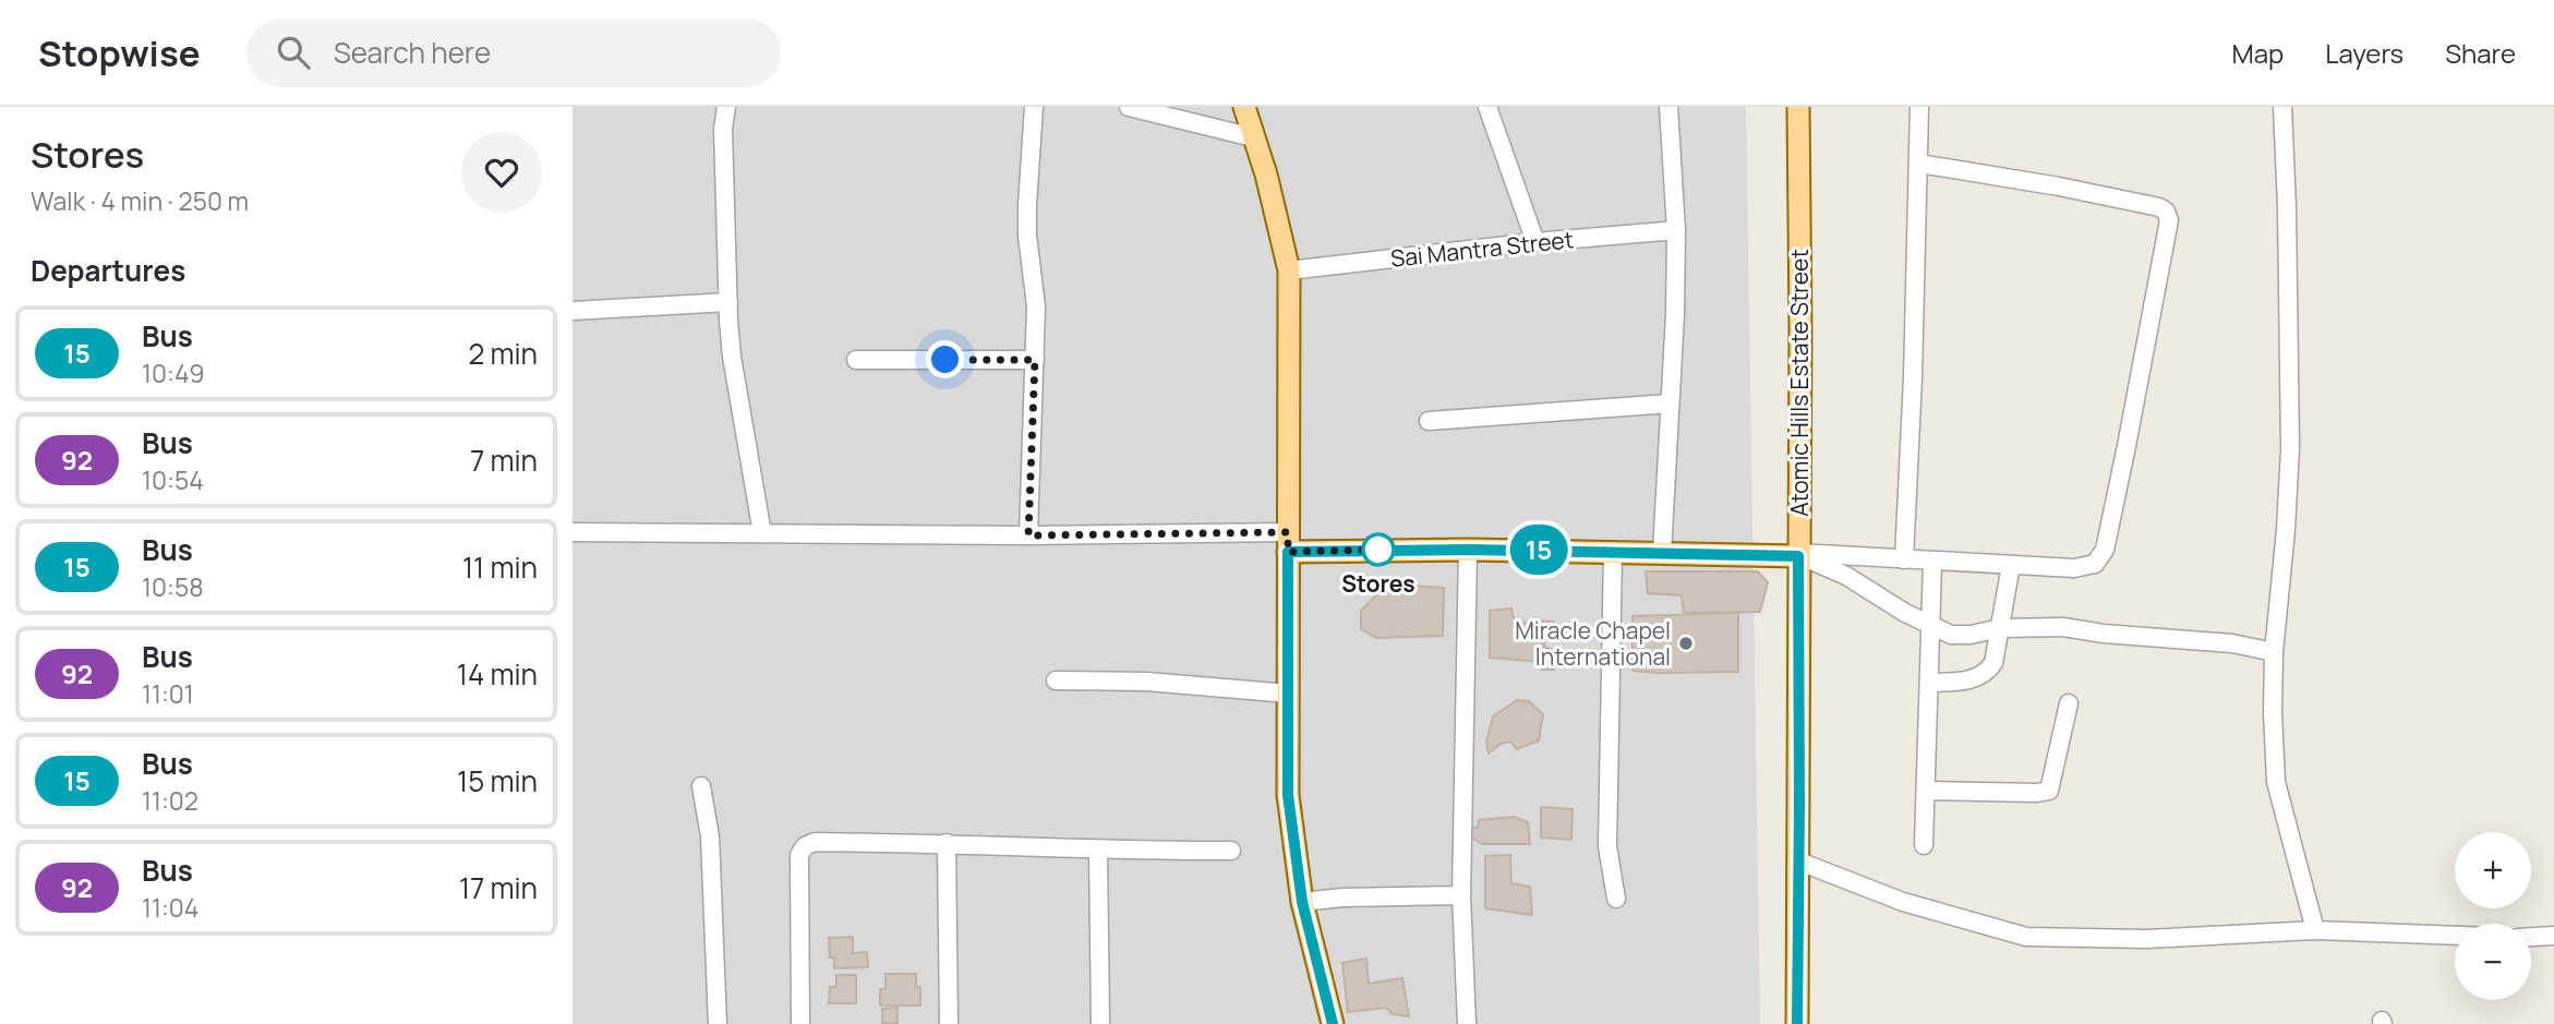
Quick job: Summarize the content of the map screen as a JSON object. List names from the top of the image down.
{
  "streets": {
    "main road": ["Atomic Hills Estate Street"],
    "street": ["Sai Mantra Street"]
  },
  "places": ["Stores", "Miracle Chapel International"],
  "lines": ["bus line 15"],
  "page": {
    "header": "Stopwise",
    "search": "Search here",
    "nav": ["Map", "Layers", "Share"],
    "heading": [
      ["Stores", "Walk · 4 min · 250 m"],
      "Departures"
    ],
    "on_map": "15",
    "list": [
      {
        "mark": "15",
        "name": "Bus",
        "note": "10:49",
        "value": "2 min"
      },
      {
        "mark": "92",
        "name": "Bus",
        "note": "10:54",
        "value": "7 min"
      },
      {
        "mark": "15",
        "name": "Bus",
        "note": "10:58",
        "value": "11 min"
      },
      {
        "mark": "92",
        "name": "Bus",
        "note": "11:01",
        "value": "14 min"
      },
      {
        "mark": "15",
        "name": "Bus",
        "note": "11:02",
        "value": "15 min"
      },
      {
        "mark": "92",
        "name": "Bus",
        "note": "11:04",
        "value": "17 min"
      }
    ],
    "map_buttons": ["+", "−"]
  }
}
